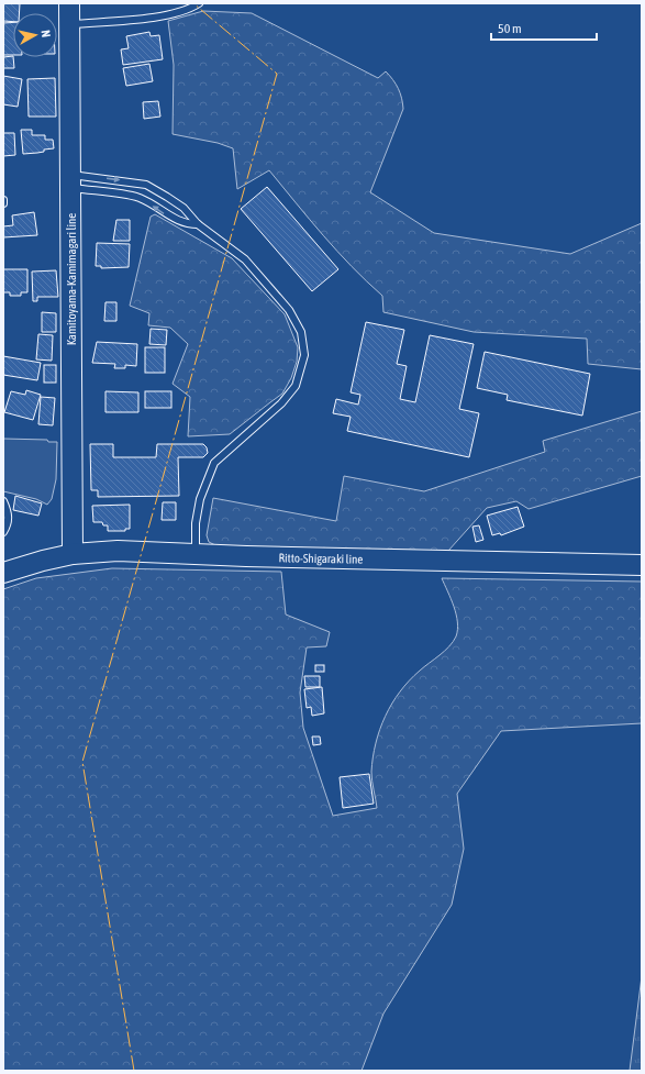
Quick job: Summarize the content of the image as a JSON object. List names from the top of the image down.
{
  "streets": {
    "main road": ["Kamitoyama-Kamimagari line", "Ritto-Shigaraki line"]
  },
  "crossings": [
    ["Kamitoyama-Kamimagari line", "Ritto-Shigaraki line"]
  ],
  "scale_bar": "50 m",
  "north": "right"
}
